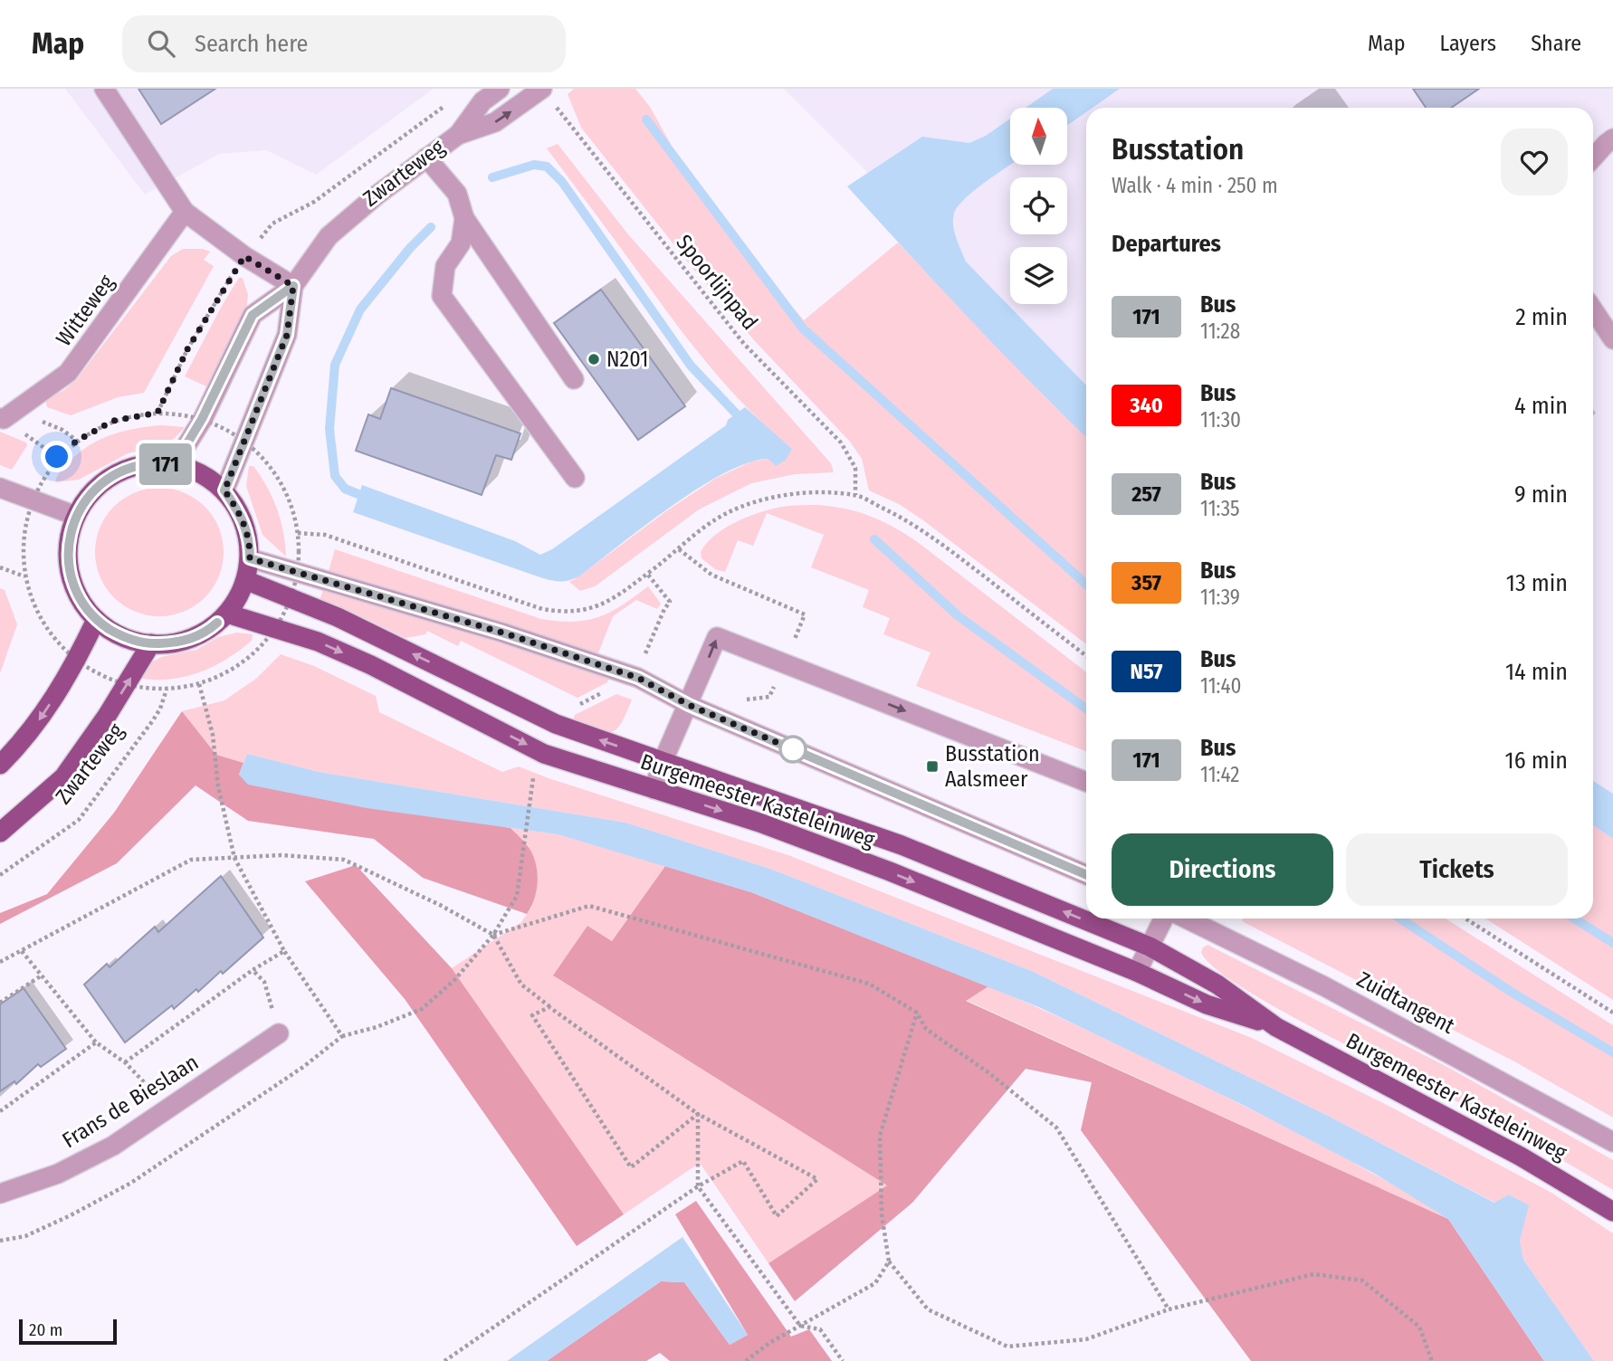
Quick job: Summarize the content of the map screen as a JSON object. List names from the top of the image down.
{
  "streets": {
    "main road": ["Zwarteweg", "Burgemeester Kasteleinweg"],
    "street": ["Witteweg", "Zuidtangent", "Frans de Bieslaan"],
    "path": ["Spoorlijnpad"]
  },
  "crossings": [
    ["Zwarteweg", "Spoorlijnpad"],
    ["Zwarteweg", "Burgemeester Kasteleinweg"]
  ],
  "places": {
    "other": ["N201"],
    "transit": ["Busstation Aalsmeer"]
  },
  "lines": ["bus line 171"],
  "scale_bar": "20 m",
  "north": "top",
  "page": {
    "header": "Map",
    "search": "Search here",
    "nav": ["Map", "Layers", "Share"],
    "on_map": "171",
    "heading": [
      ["Busstation", "Walk · 4 min · 250 m"],
      "Departures"
    ],
    "list": [
      {
        "mark": "171",
        "name": "Bus",
        "note": "11:28",
        "value": "2 min"
      },
      {
        "mark": "340",
        "name": "Bus",
        "note": "11:30",
        "value": "4 min"
      },
      {
        "mark": "257",
        "name": "Bus",
        "note": "11:35",
        "value": "9 min"
      },
      {
        "mark": "357",
        "name": "Bus",
        "note": "11:39",
        "value": "13 min"
      },
      {
        "mark": "N57",
        "name": "Bus",
        "note": "11:40",
        "value": "14 min"
      },
      {
        "mark": "171",
        "name": "Bus",
        "note": "11:42",
        "value": "16 min"
      }
    ],
    "buttons": ["Directions", "Tickets"],
    "scale": "20 m"
  }
}
